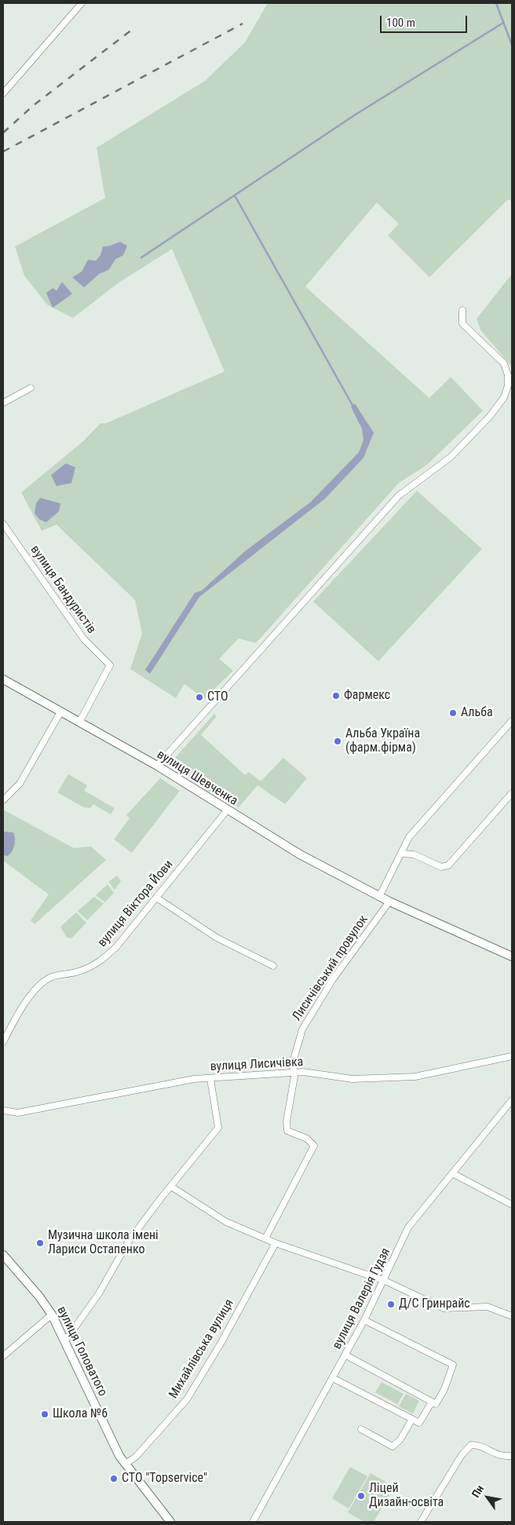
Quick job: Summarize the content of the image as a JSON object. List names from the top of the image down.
{
  "streets": {
    "main road": ["вулиця Шевченка", "вулиця Головатого"],
    "street": [
      "вулиця Бандуристів",
      "вулиця Віктора Йови",
      "Лисичівський провулок",
      "вулиця Лисичівка",
      "вулиця Валерія Гудзя",
      "Михайлівська вулиця"
    ]
  },
  "crossings": [
    ["вулиця Бандуристів", "вулиця Шевченка"],
    ["вулиця Шевченка", "вулиця Віктора Йови"],
    ["вулиця Шевченка", "Лисичівський провулок"],
    ["Лисичівський провулок", "вулиця Лисичівка"],
    ["Михайлівська вулиця", "вулиця Головатого"]
  ],
  "places": [
    "Фармекс",
    "СТО",
    "Альба",
    "Альба Україна (фарм.фірма)",
    "Музична школа імені Лариси Остапенко",
    "Д/С Гринрайс",
    "Школа №6",
    "СТО \"Topservice\"",
    "Ліцей Дизайн-освіта"
  ],
  "scale_bar": "100 m",
  "north": "top left"
}
